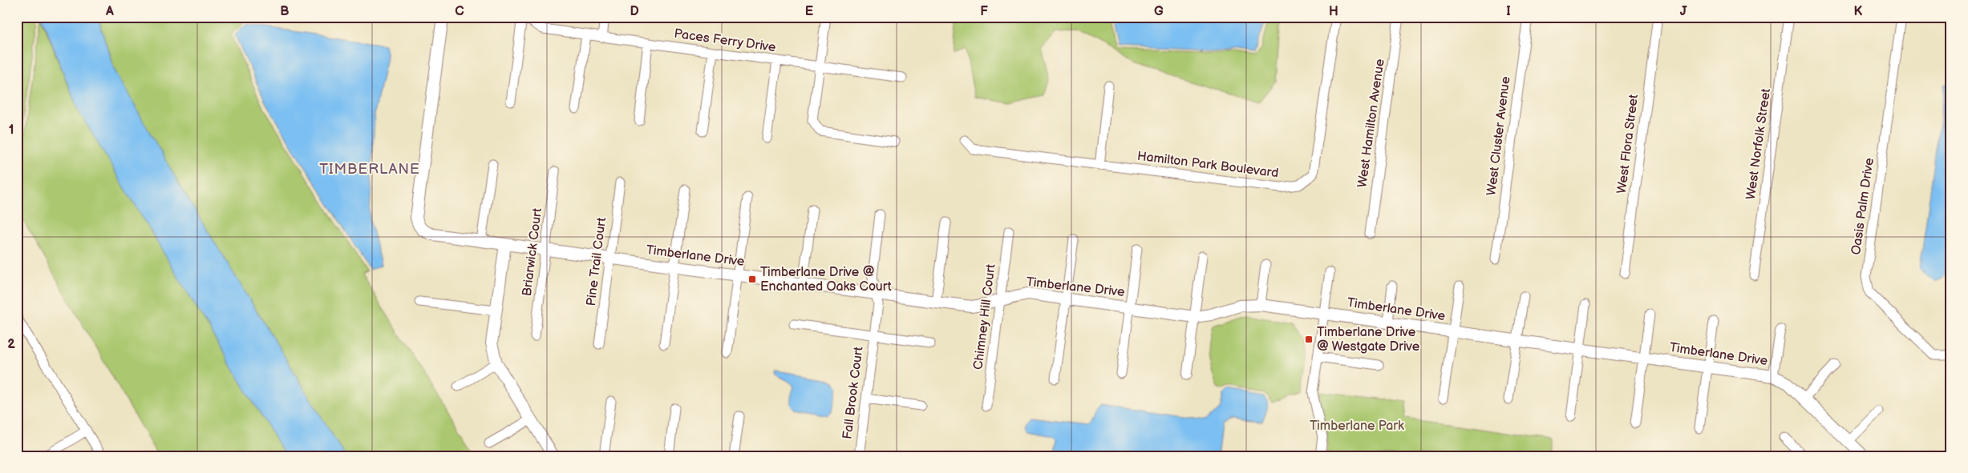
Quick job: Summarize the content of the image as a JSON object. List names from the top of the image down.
{
  "streets": {
    "street": [
      "Paces Ferry Drive",
      "West Hamilton Avenue",
      "West Cluster Avenue",
      "West Flora Street",
      "West Norfolk Street",
      "Hamilton Park Boulevard",
      "Oasis Palm Drive",
      "Briarwick Court",
      "Timberlane Drive",
      "Pine Trail Court",
      "Chimney Hill Court",
      "Fall Brook Court"
    ]
  },
  "crossings": [
    ["Briarwick Court", "Timberlane Drive"],
    ["Timberlane Drive", "Pine Trail Court"],
    ["Timberlane Drive", "Chimney Hill Court"],
    ["Timberlane Drive", "Fall Brook Court"]
  ],
  "districts": ["TIMBERLANE"],
  "parks": ["Timberlane Park"],
  "places": {
    "transit": ["Timberlane Drive @ Enchanted Oaks Court", "Timberlane Drive @ Westgate Drive"]
  },
  "grid": {
    "columns": [
      "A",
      "B",
      "C",
      "D",
      "E",
      "F",
      "G",
      "H",
      "I",
      "J",
      "K"
    ],
    "rows": ["1", "2"]
  }
}
